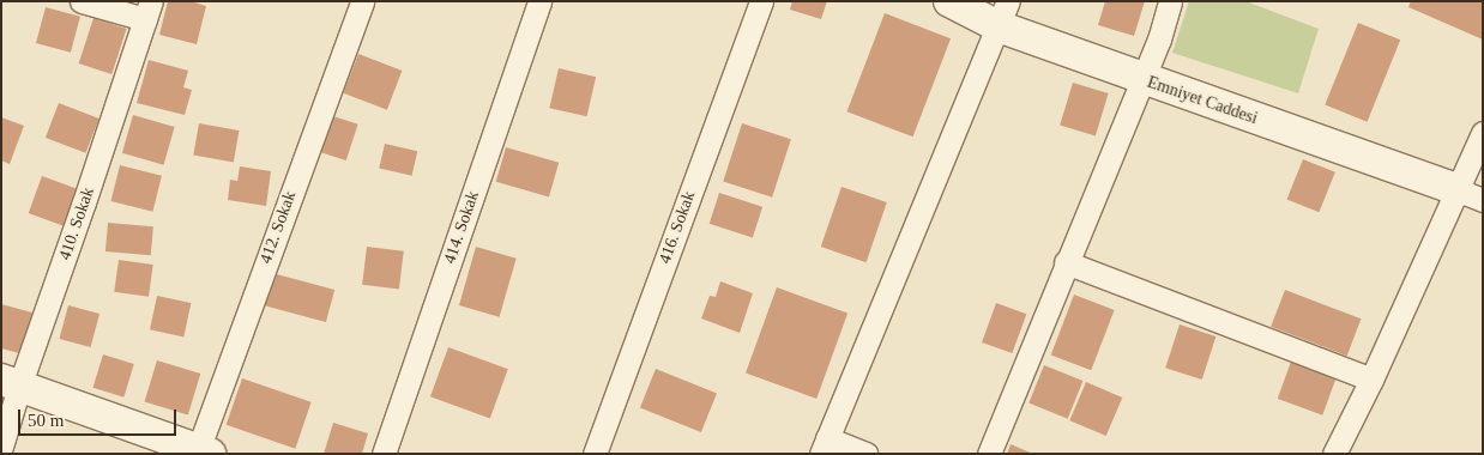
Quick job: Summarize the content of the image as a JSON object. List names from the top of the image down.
{
  "streets": {
    "street": [
      "Emniyet Caddesi",
      "410. Sokak",
      "412. Sokak",
      "414. Sokak",
      "416. Sokak"
    ]
  },
  "scale_bar": "50 m"
}
